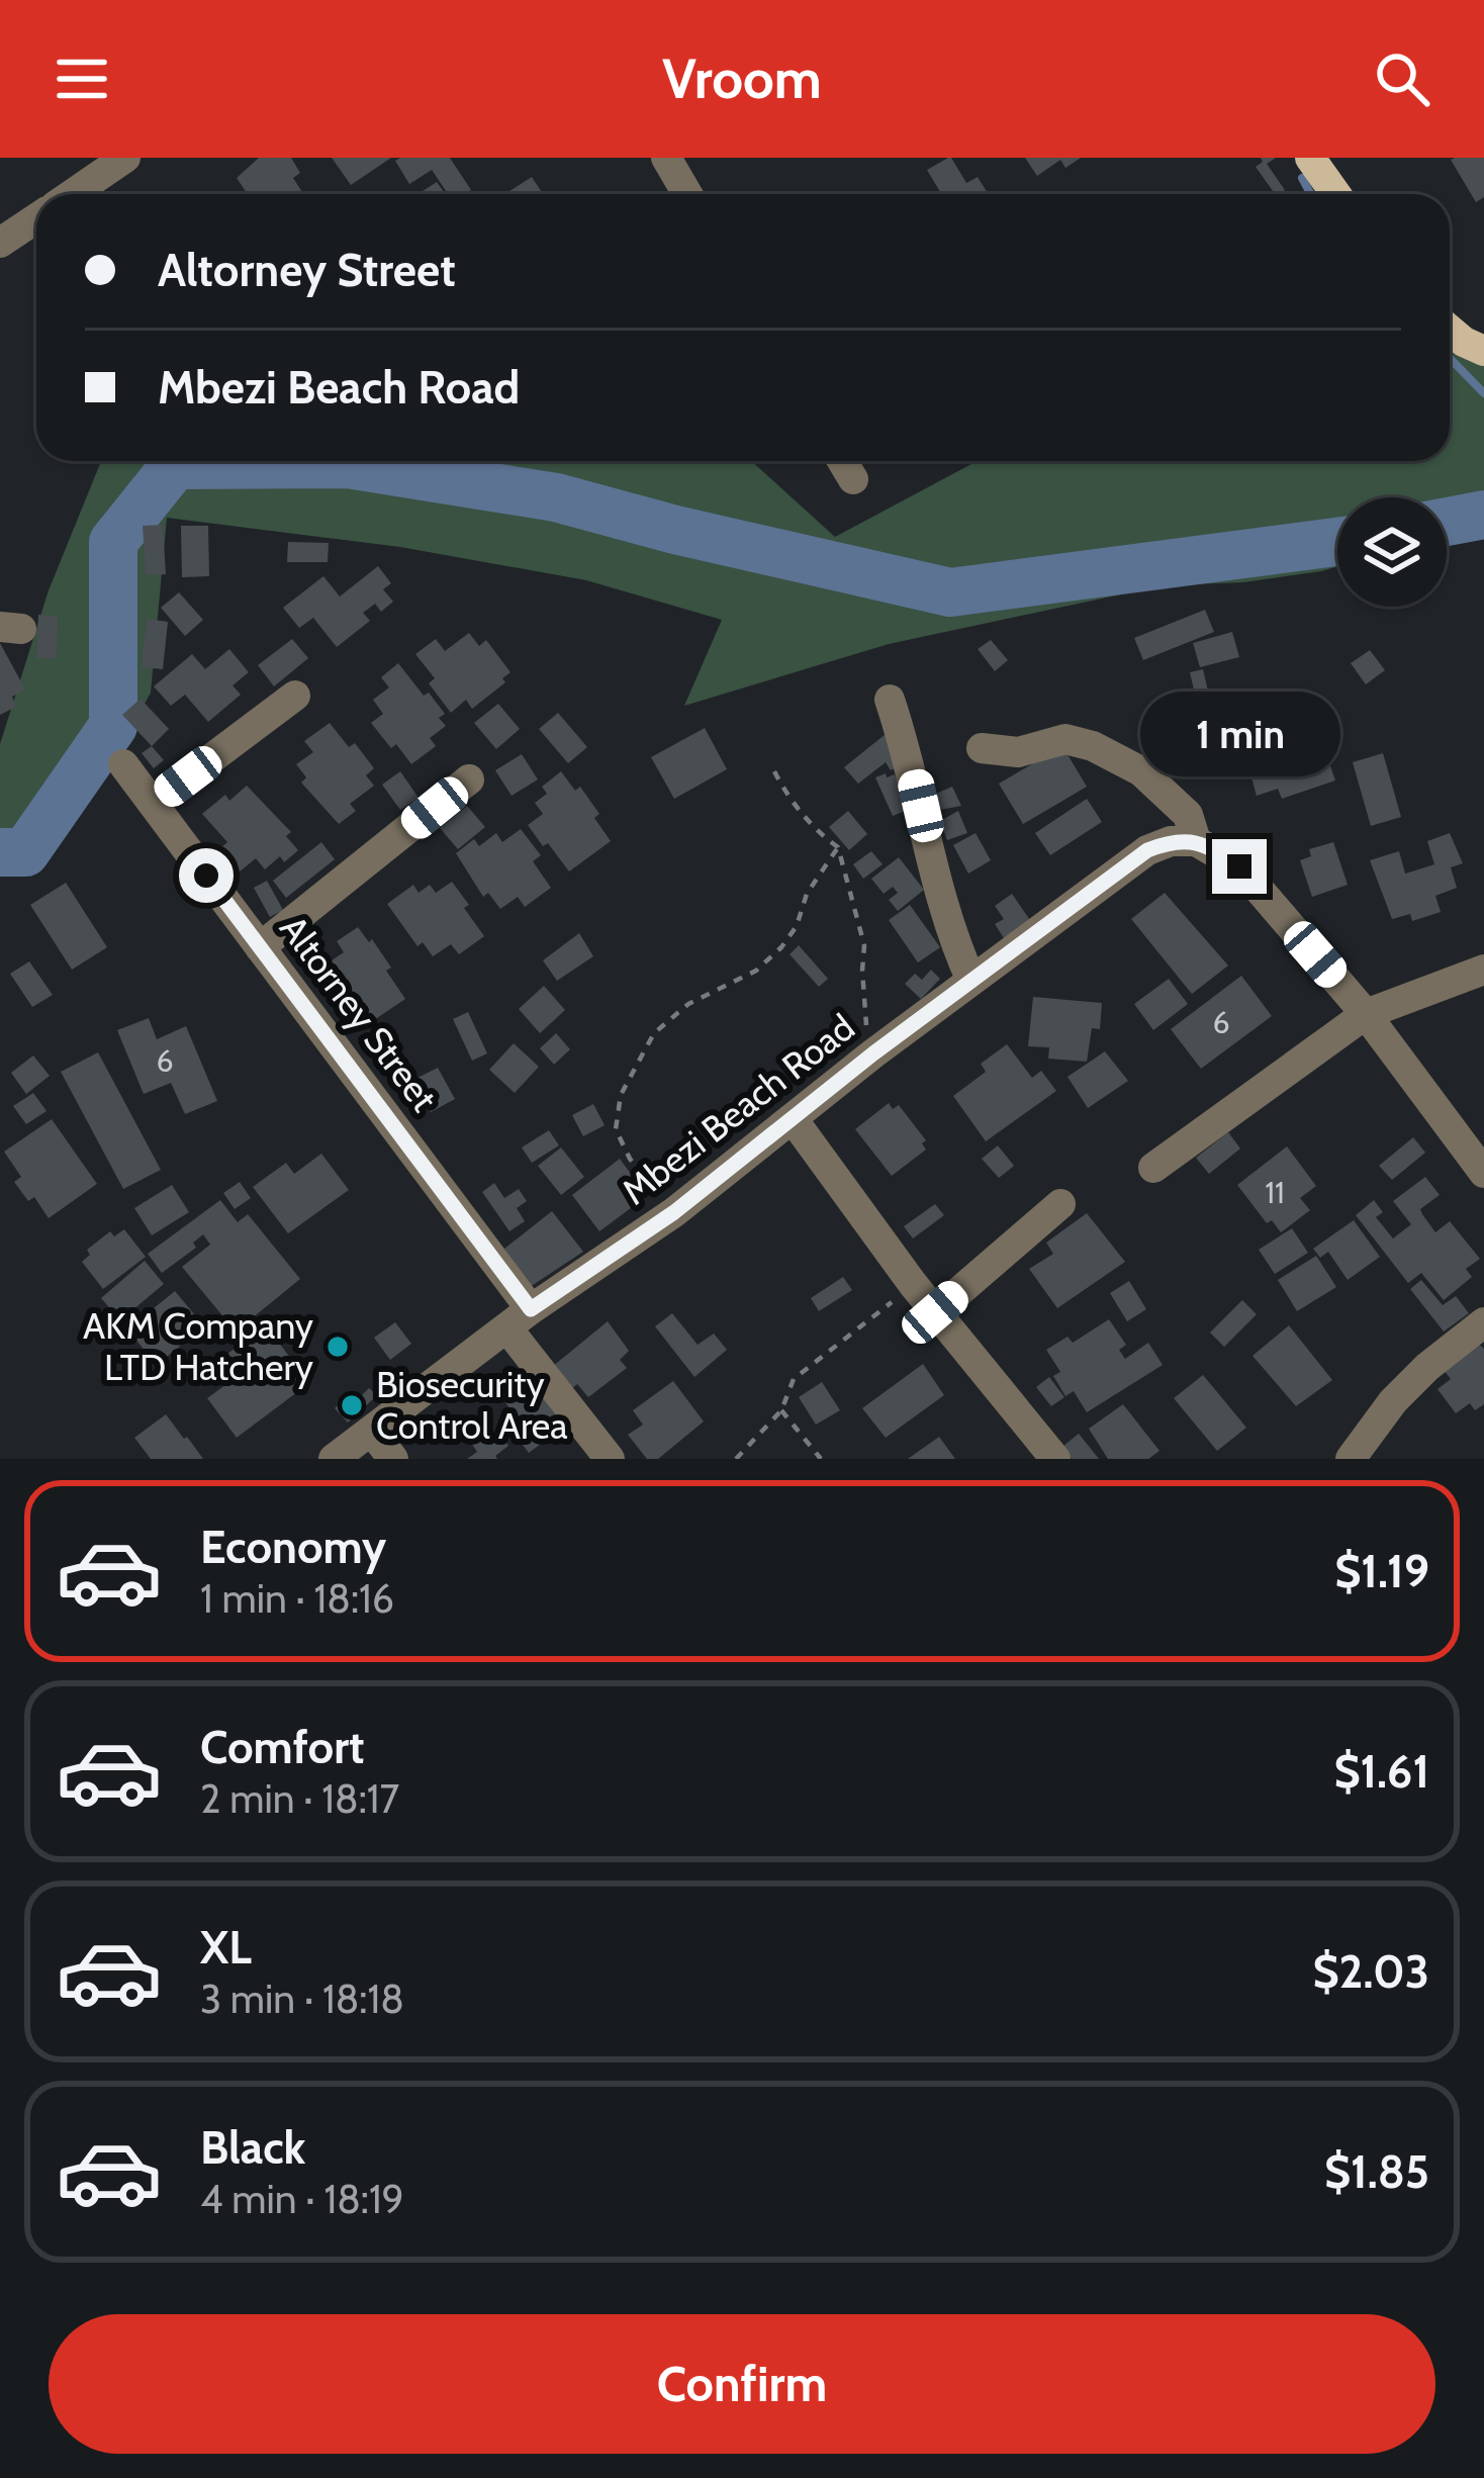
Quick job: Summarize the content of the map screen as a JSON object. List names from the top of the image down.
{
  "streets": {
    "street": ["Altorney Street", "Mbezi Beach Road"]
  },
  "crossings": [
    ["Altorney Street", "Mbezi Beach Road"]
  ],
  "places": ["AKM Company LTD Hatchery", "Biosecurity Control Area"],
  "house_numbers": ["6", "6", "11"],
  "page": {
    "header": "Vroom",
    "banner": ["Altorney Street", "Mbezi Beach Road"],
    "bubble": "1 min",
    "list": [
      {
        "name": "Economy",
        "note": "1 min · 18:16",
        "value": "$1.19"
      },
      {
        "name": "Comfort",
        "note": "2 min · 18:17",
        "value": "$1.61"
      },
      {
        "name": "XL",
        "note": "3 min · 18:18",
        "value": "$2.03"
      },
      {
        "name": "Black",
        "note": "4 min · 18:19",
        "value": "$1.85"
      }
    ],
    "buttons": "Confirm"
  }
}
